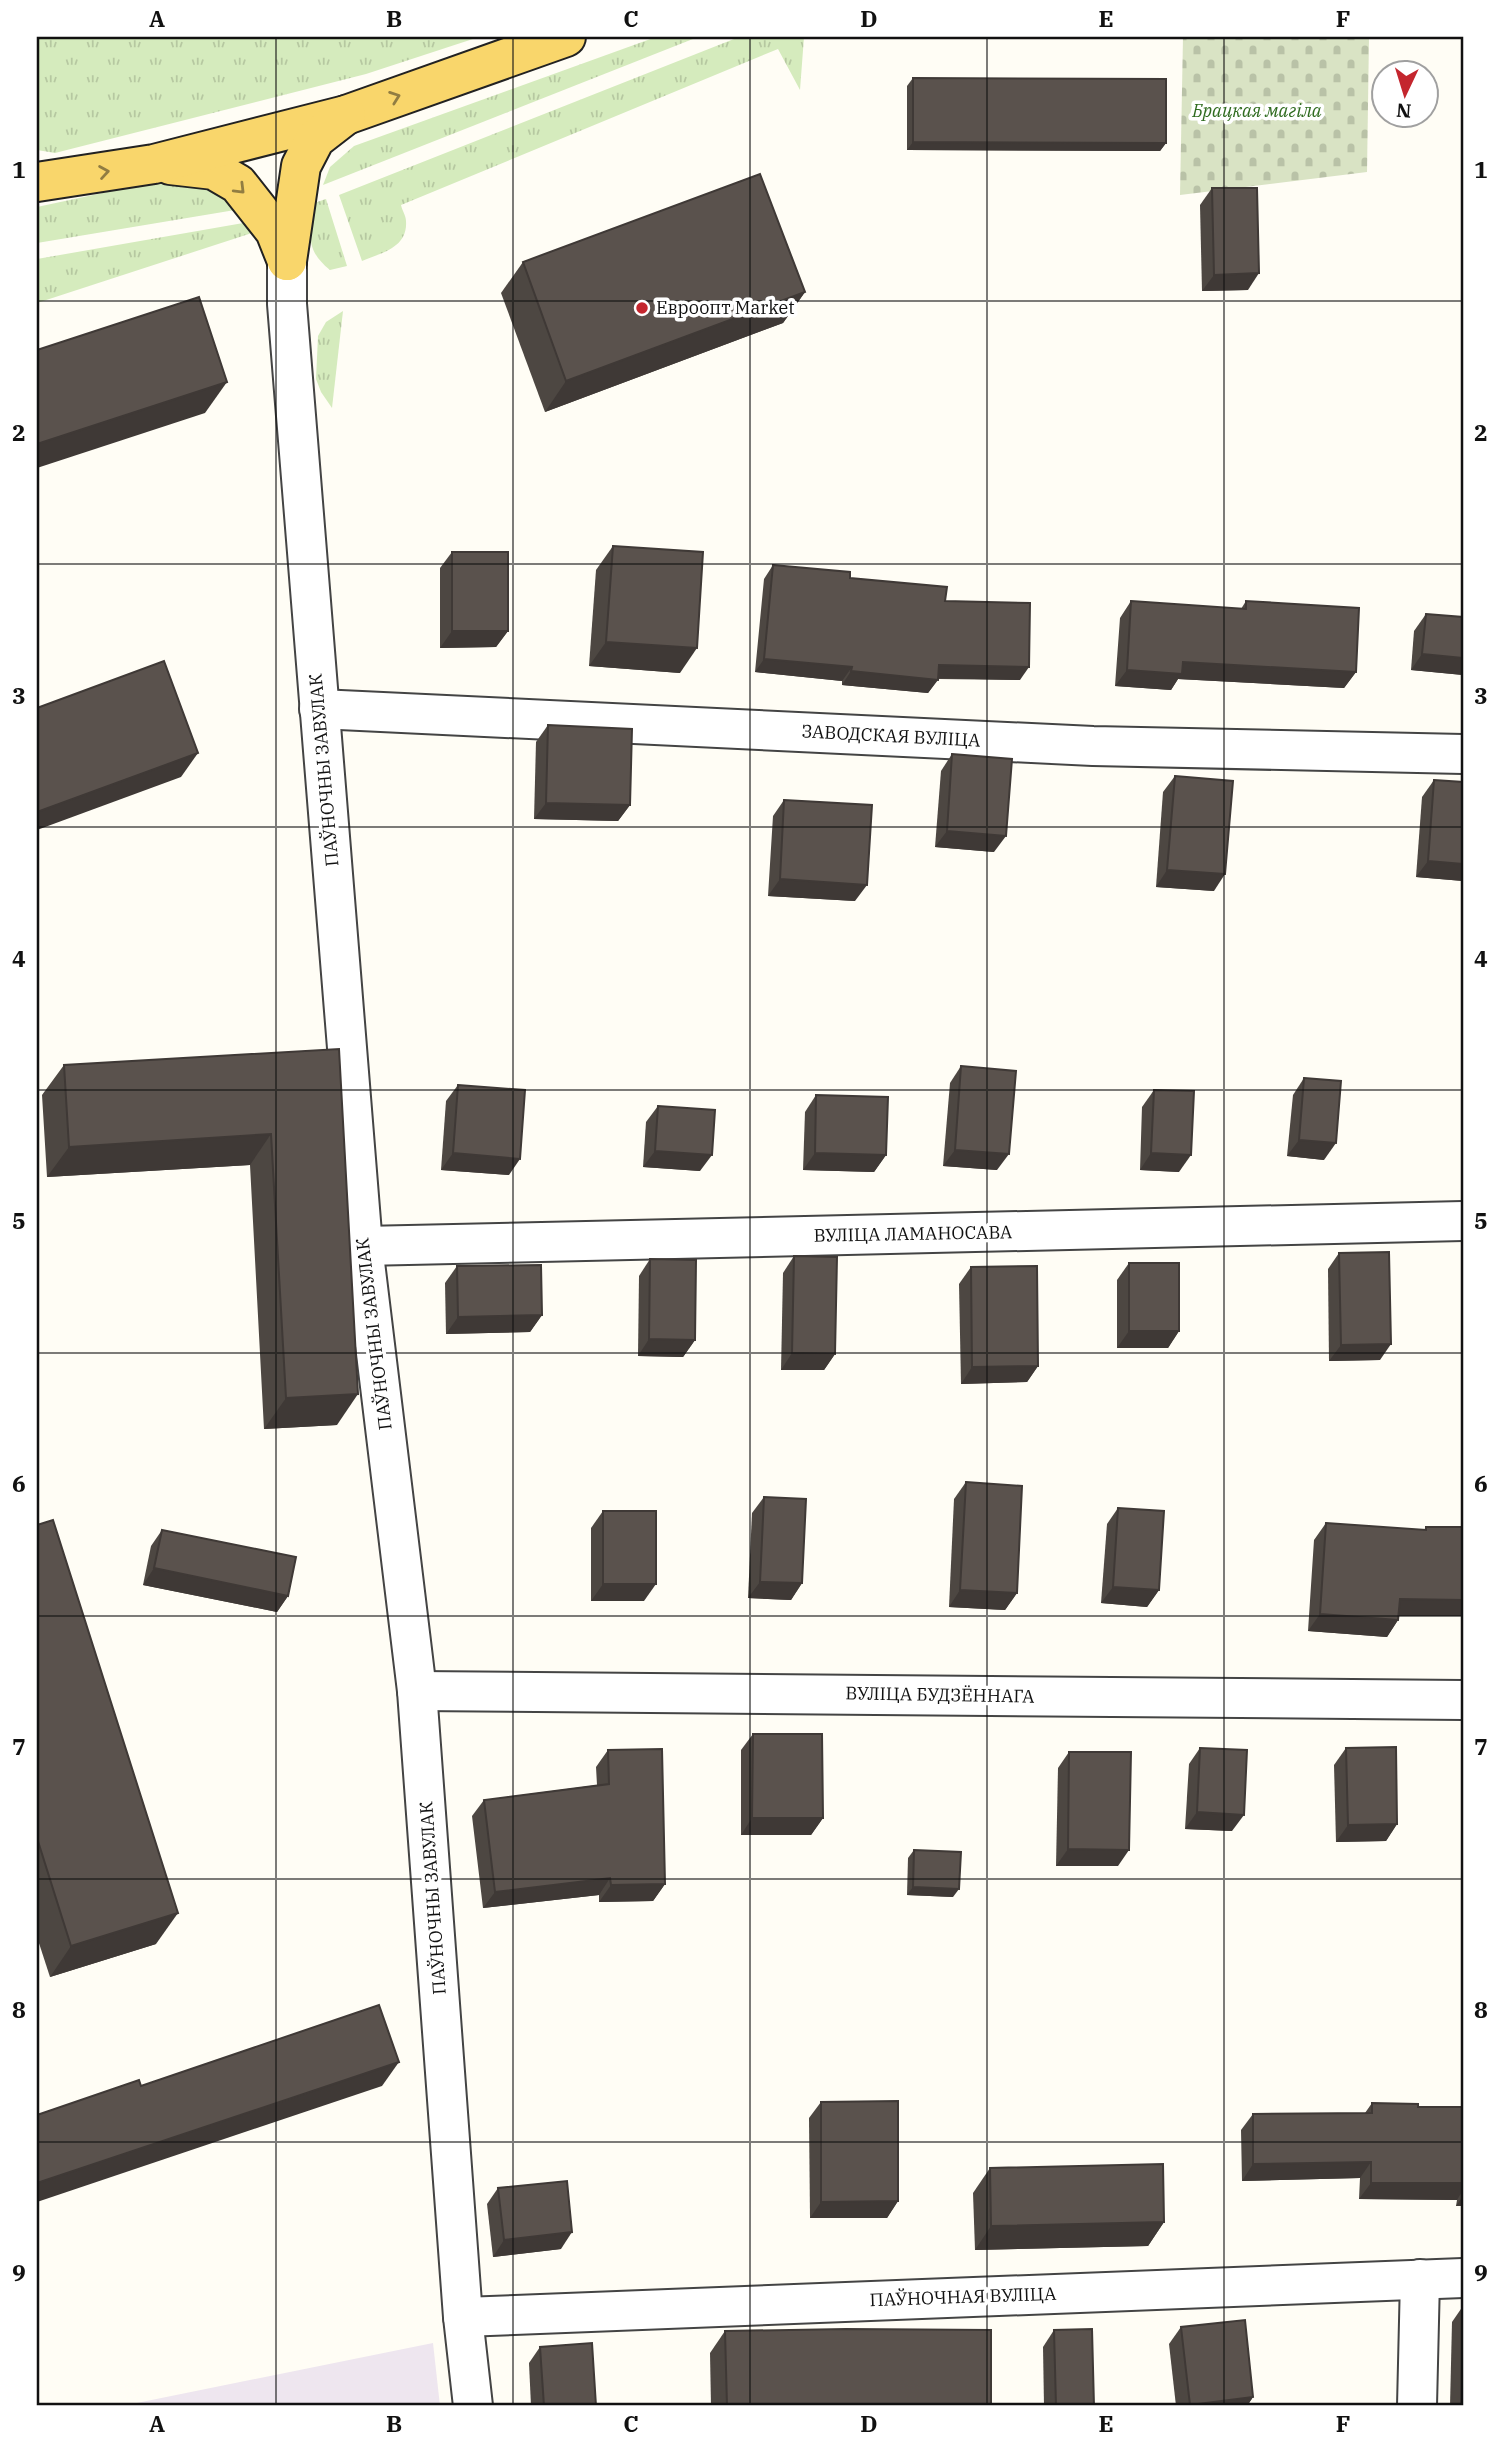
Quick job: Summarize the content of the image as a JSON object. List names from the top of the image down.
{
  "streets": {
    "street": [
      "ЗАВОДСКАЯ ВУЛІЦА",
      "ПАЎНОЧНЫ ЗАВУЛАК",
      "ВУЛІЦА ЛАМАНОСАВА",
      "ВУЛІЦА БУДЗЁННАГА",
      "ПАЎНОЧНАЯ ВУЛІЦА"
    ]
  },
  "crossings": [
    ["ЗАВОДСКАЯ ВУЛІЦА", "ПАЎНОЧНЫ ЗАВУЛАК"],
    ["ПАЎНОЧНЫ ЗАВУЛАК", "ВУЛІЦА ЛАМАНОСАВА"],
    ["ПАЎНОЧНЫ ЗАВУЛАК", "ВУЛІЦА БУДЗЁННАГА"],
    ["ПАЎНОЧНЫ ЗАВУЛАК", "ПАЎНОЧНАЯ ВУЛІЦА"]
  ],
  "parks": ["Брацкая магіла"],
  "places": ["Евроопт Market"],
  "north": "bottom",
  "grid": {
    "columns": [
      "A",
      "B",
      "C",
      "D",
      "E",
      "F"
    ],
    "rows": [
      "1",
      "2",
      "3",
      "4",
      "5",
      "6",
      "7",
      "8",
      "9"
    ]
  }
}
